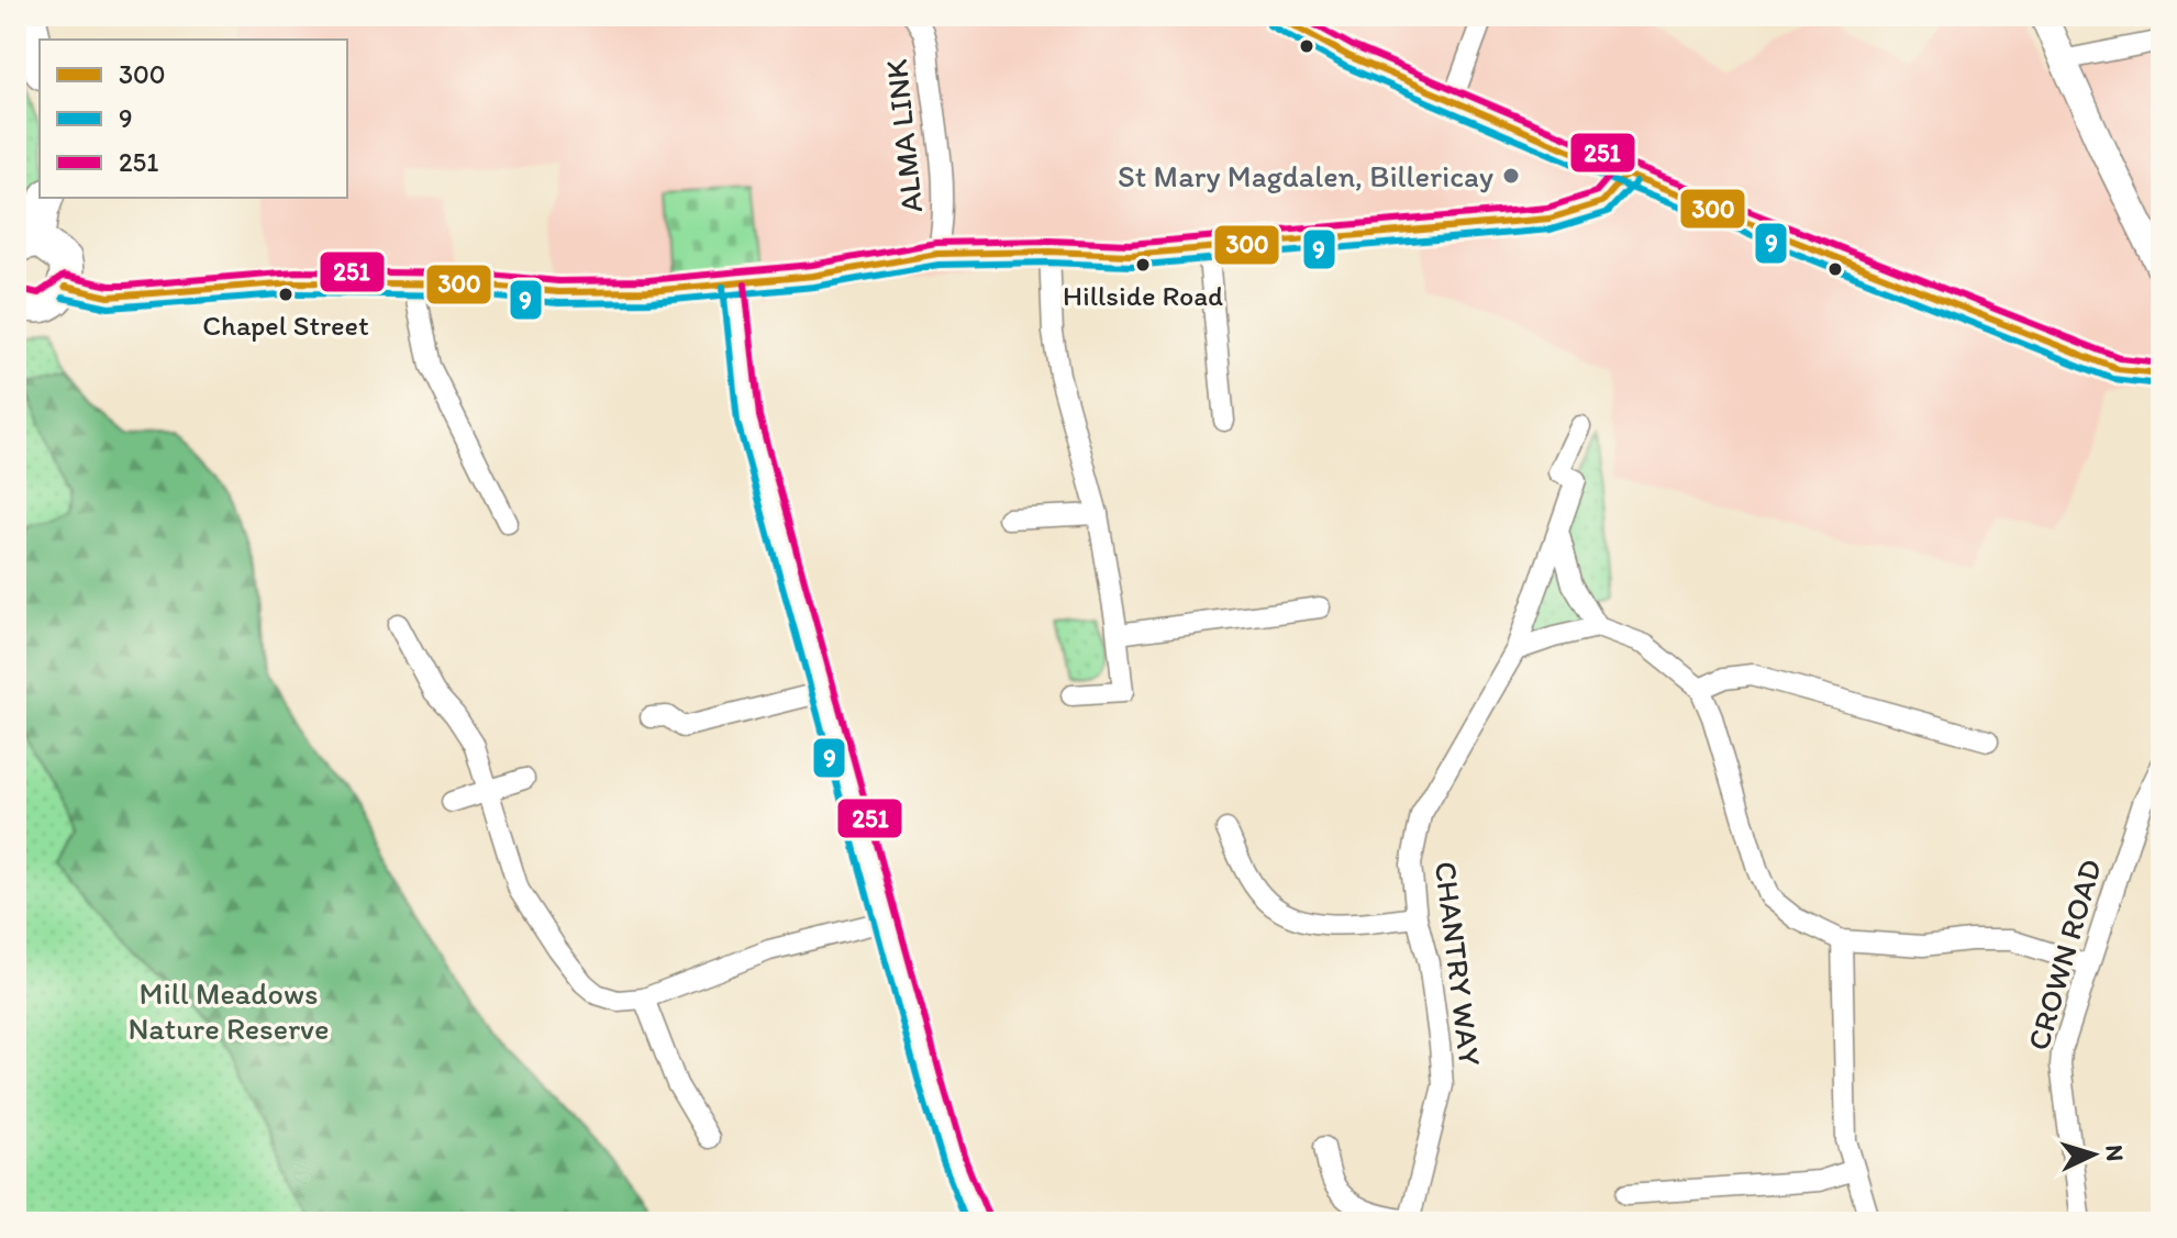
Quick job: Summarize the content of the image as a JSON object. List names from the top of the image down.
{
  "streets": {
    "street": ["ALMA LINK", "CROWN ROAD", "CHANTRY WAY"]
  },
  "parks": ["Mill Meadows Nature Reserve"],
  "places": ["St Mary Magdalen, Billericay", "Hillside Road", "Chapel Street"],
  "lines": ["transit line 300", "transit line 251", "transit line 9"],
  "legend": ["300", "9", "251"],
  "north": "right"
}
